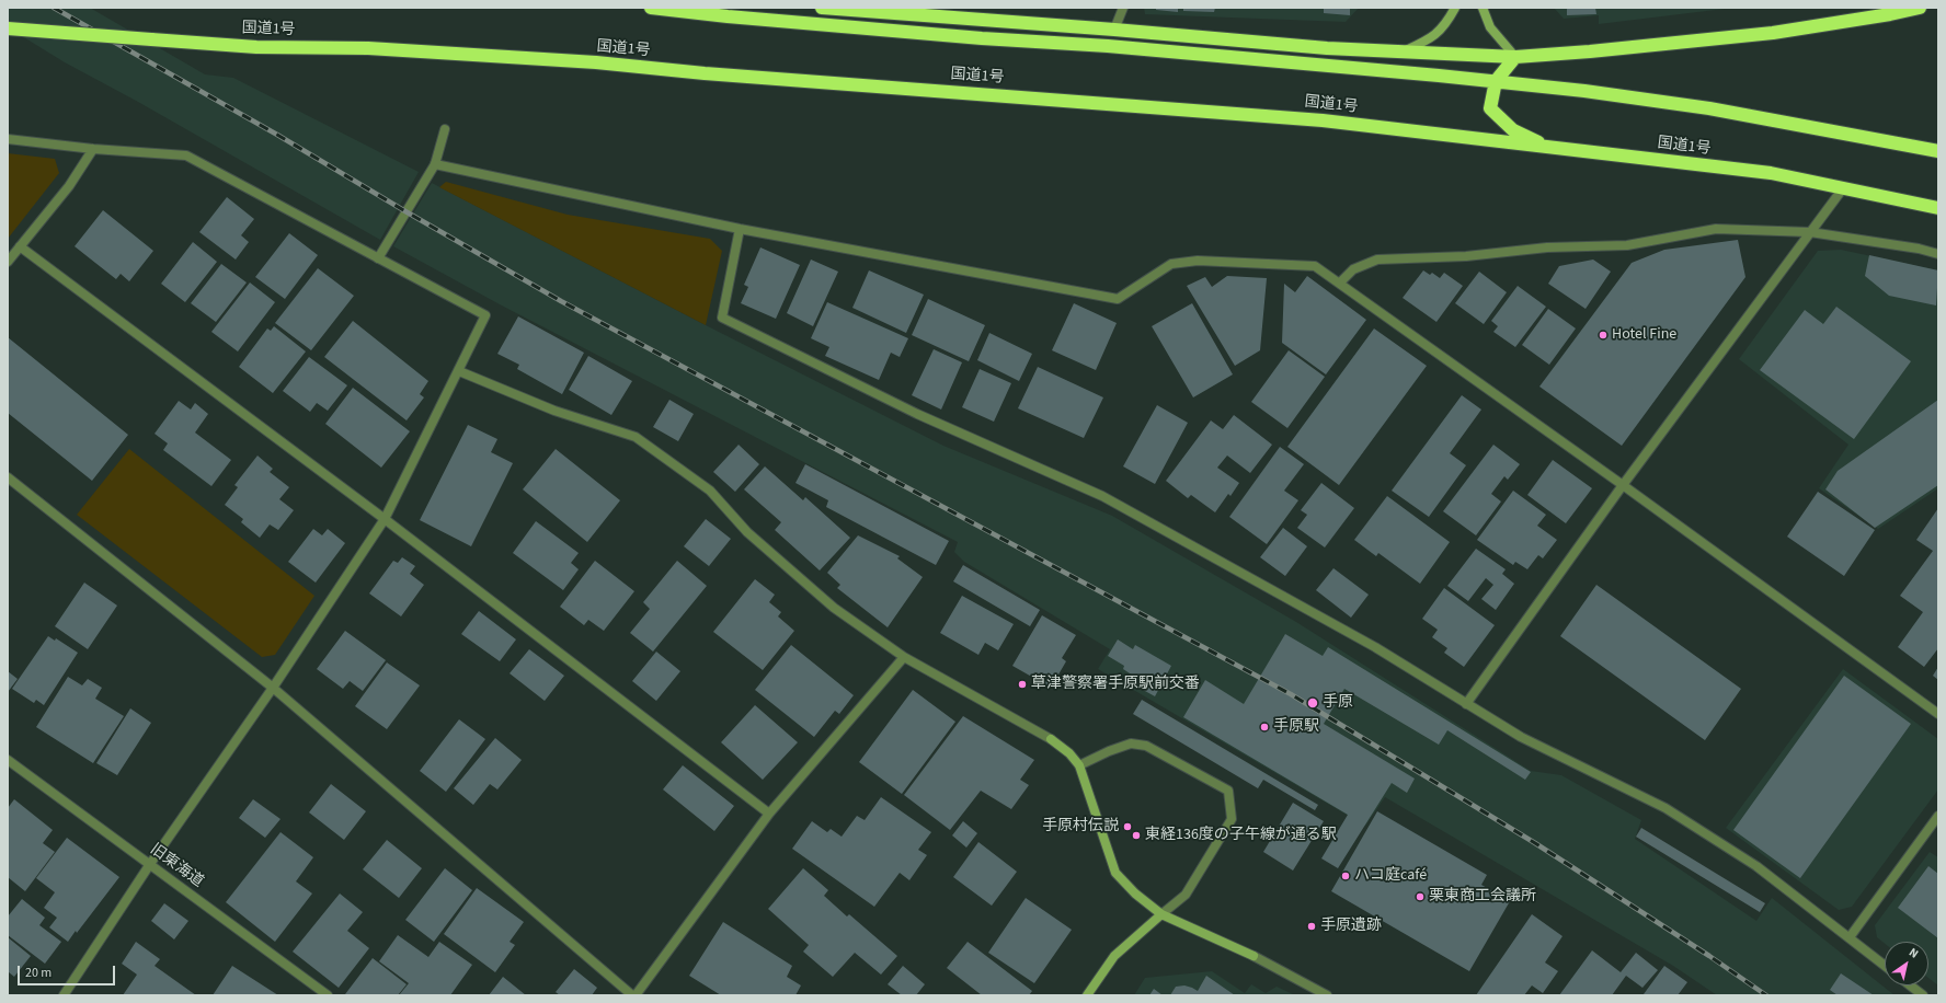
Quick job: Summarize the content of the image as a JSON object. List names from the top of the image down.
{
  "streets": {
    "highway": ["国道1号"],
    "street": ["旧東海道"]
  },
  "places": [
    "Hotel Fine",
    "草津警察署手原駅前交番",
    "手原",
    "手原駅",
    "手原村伝説",
    "東経136度の子午線が通る駅",
    "ハコ庭café",
    "栗東商工会議所",
    "手原遺跡"
  ],
  "scale_bar": "20 m",
  "north": "top right"
}
